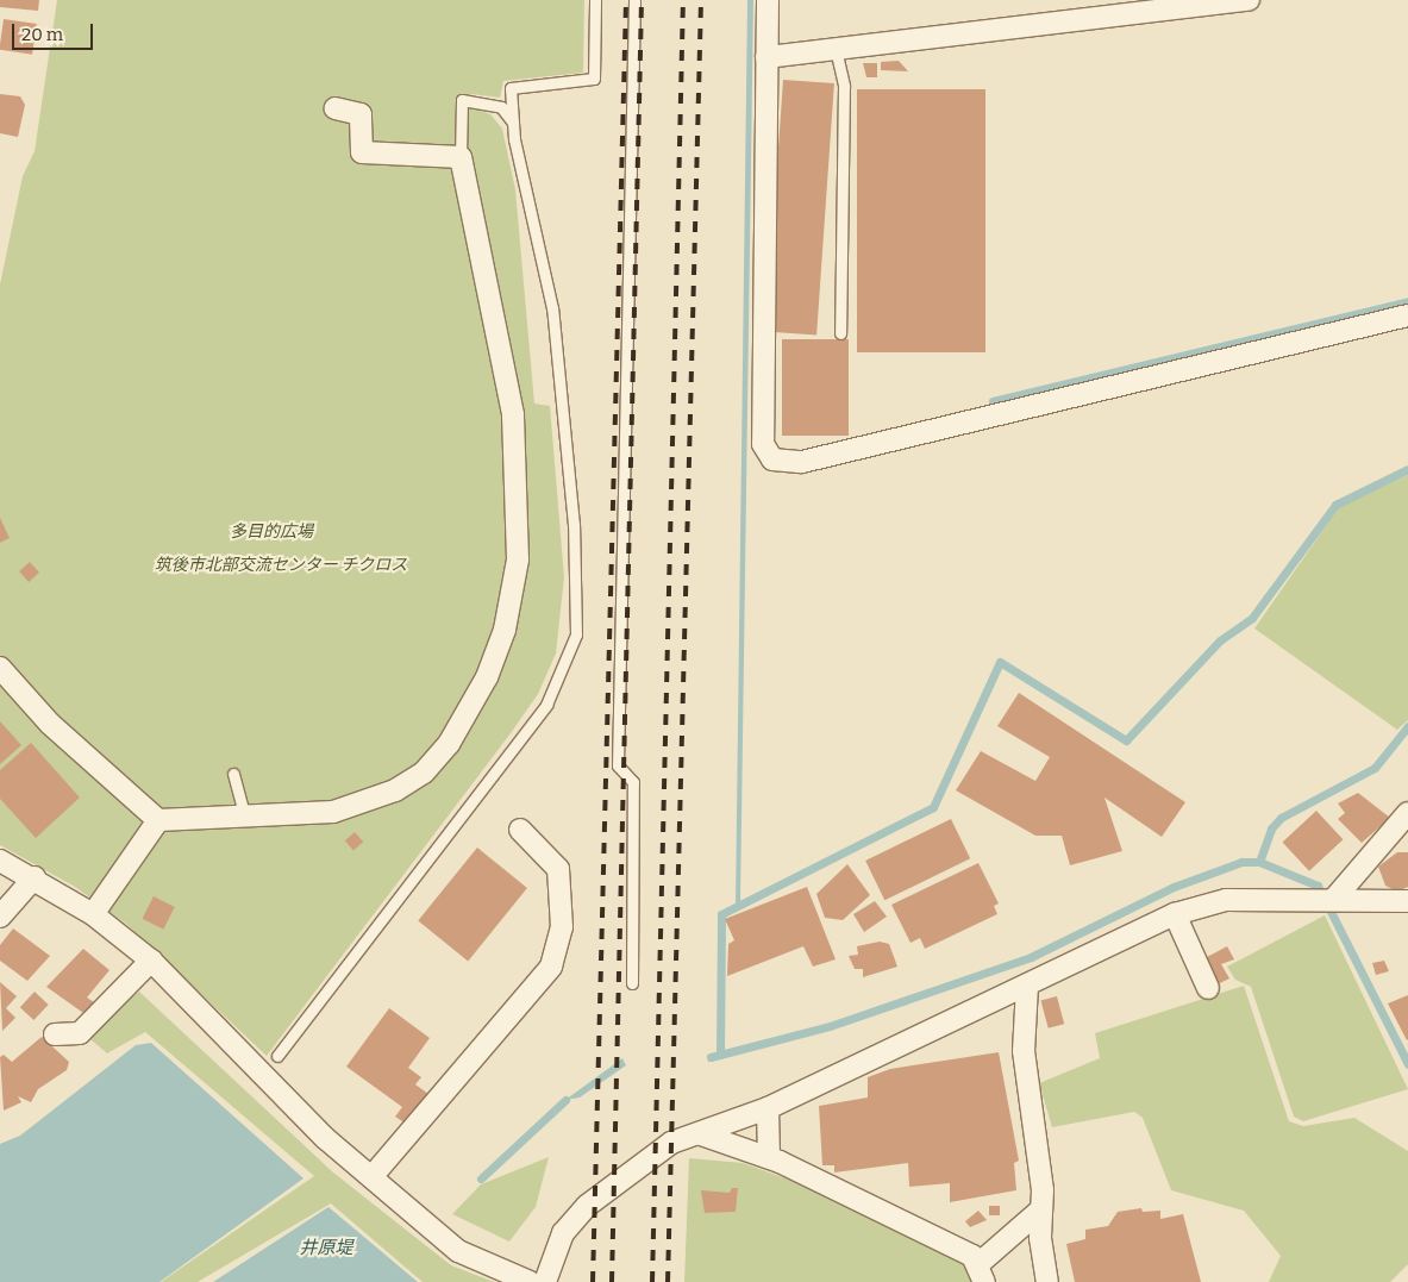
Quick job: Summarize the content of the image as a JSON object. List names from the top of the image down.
{
  "water": ["井原堤"],
  "parks": ["多目的広場", "筑後市北部交流センター チクロス"],
  "scale_bar": "20 m"
}
